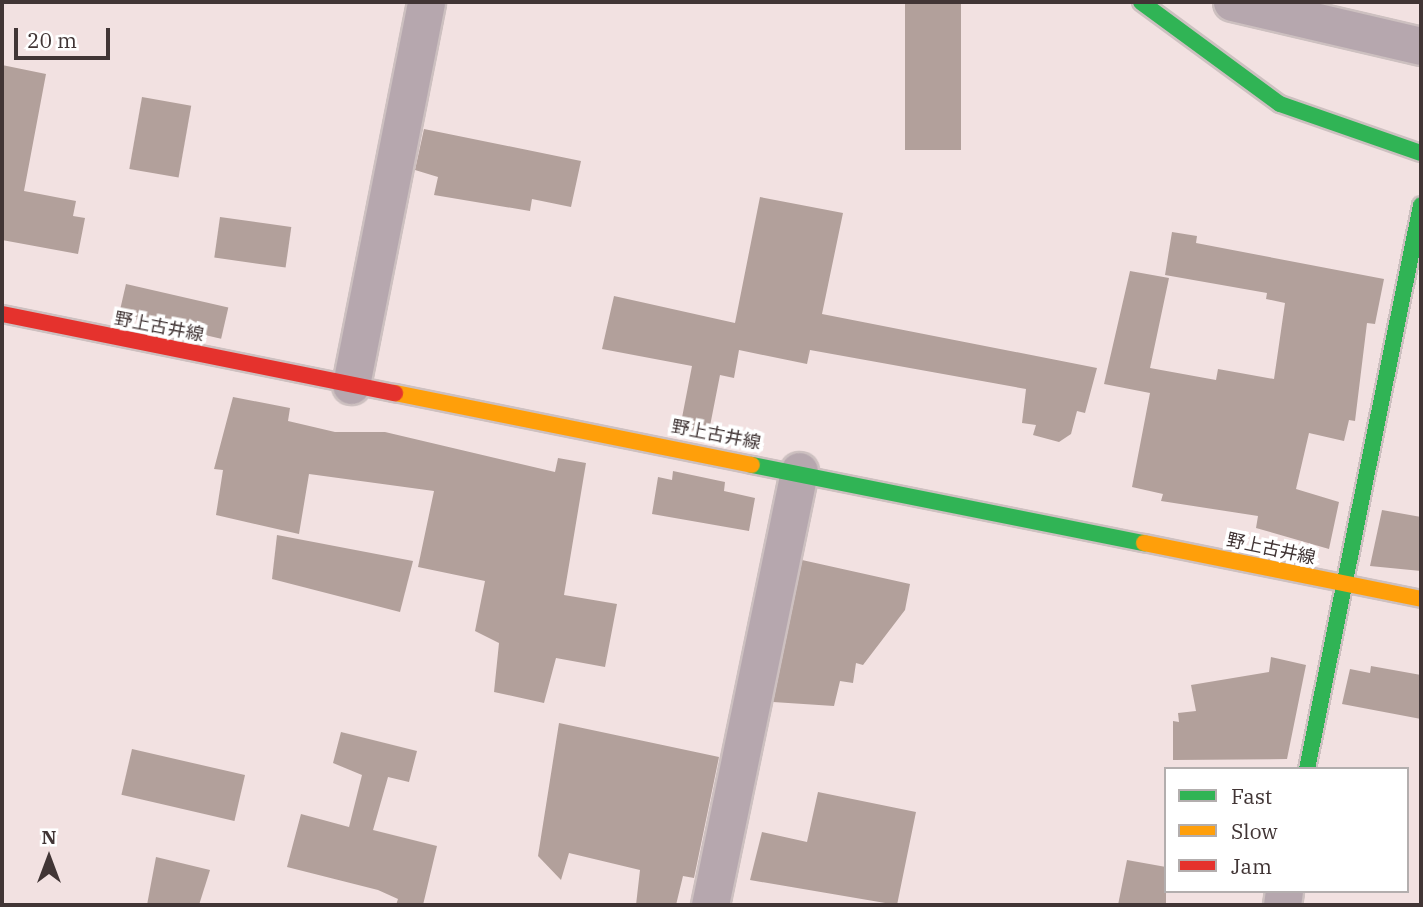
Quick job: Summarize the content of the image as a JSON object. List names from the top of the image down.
{
  "streets": {
    "main road": ["野上古井線"]
  },
  "legend": ["Fast", "Slow", "Jam"],
  "scale_bar": "20 m",
  "north": "top"
}
